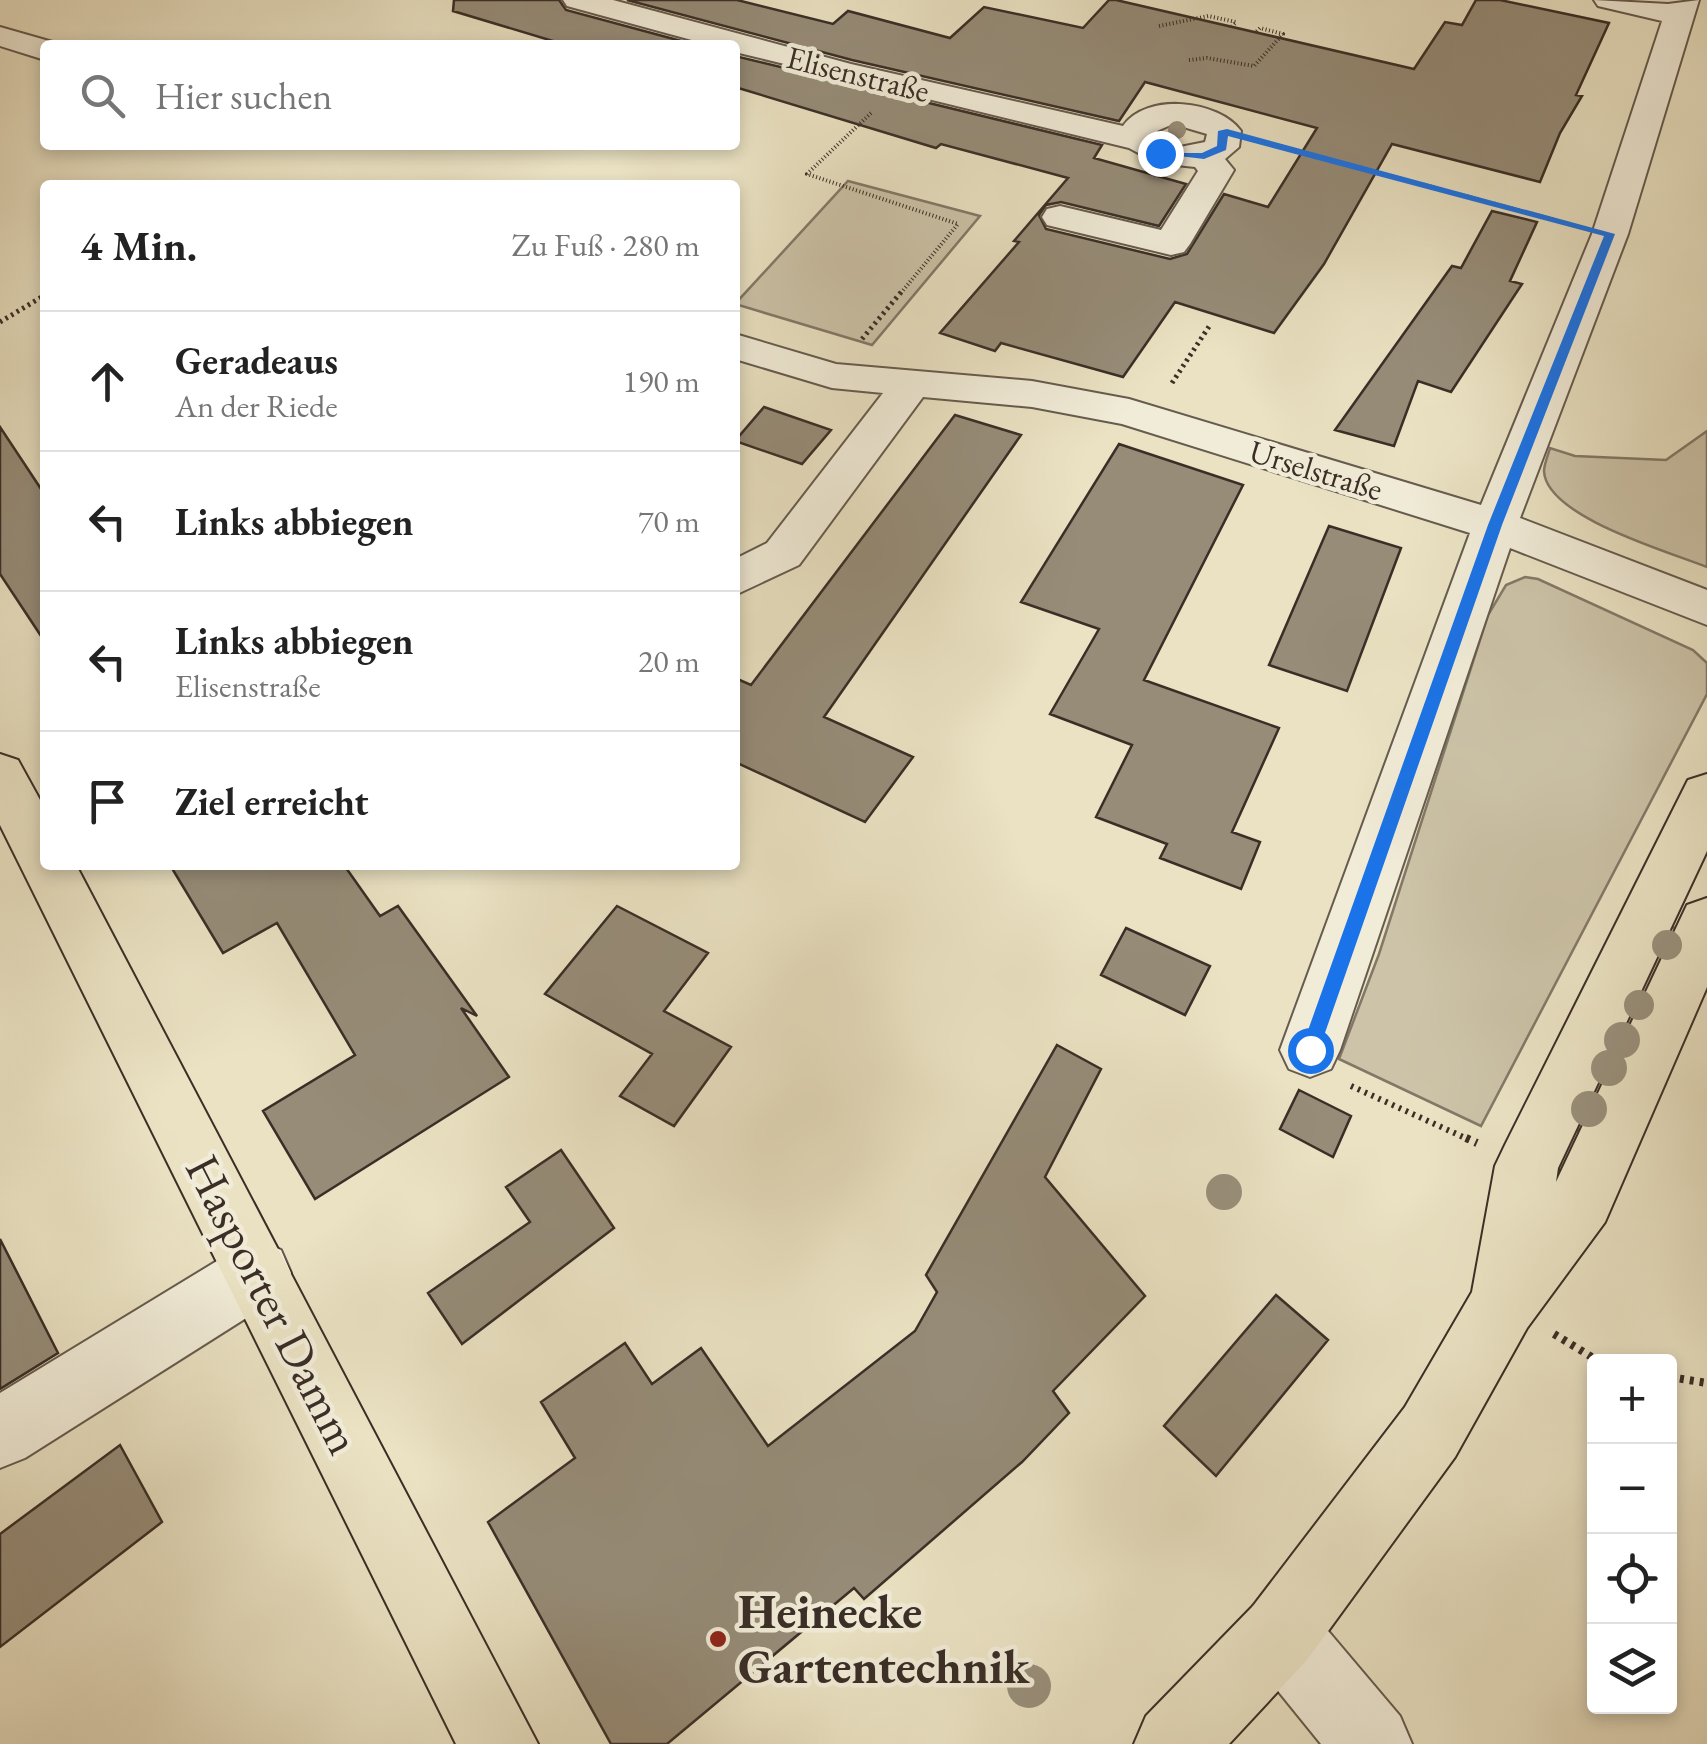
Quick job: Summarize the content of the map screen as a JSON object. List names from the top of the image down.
{
  "streets": {
    "main road": ["Hasporter Damm"],
    "street": ["Elisenstraße", "Urselstraße"]
  },
  "places": ["Heinecke Gartentechnik"],
  "page": {
    "search": "Hier suchen",
    "heading": ["4 Min.", "Zu Fuß · 280 m"],
    "list": [
      ["Geradeaus", "An der Riede", "190 m"],
      ["Links abbiegen", "70 m"],
      ["Links abbiegen", "Elisenstraße", "20 m"],
      "Ziel erreicht"
    ],
    "map_buttons": ["+", "−"]
  }
}
